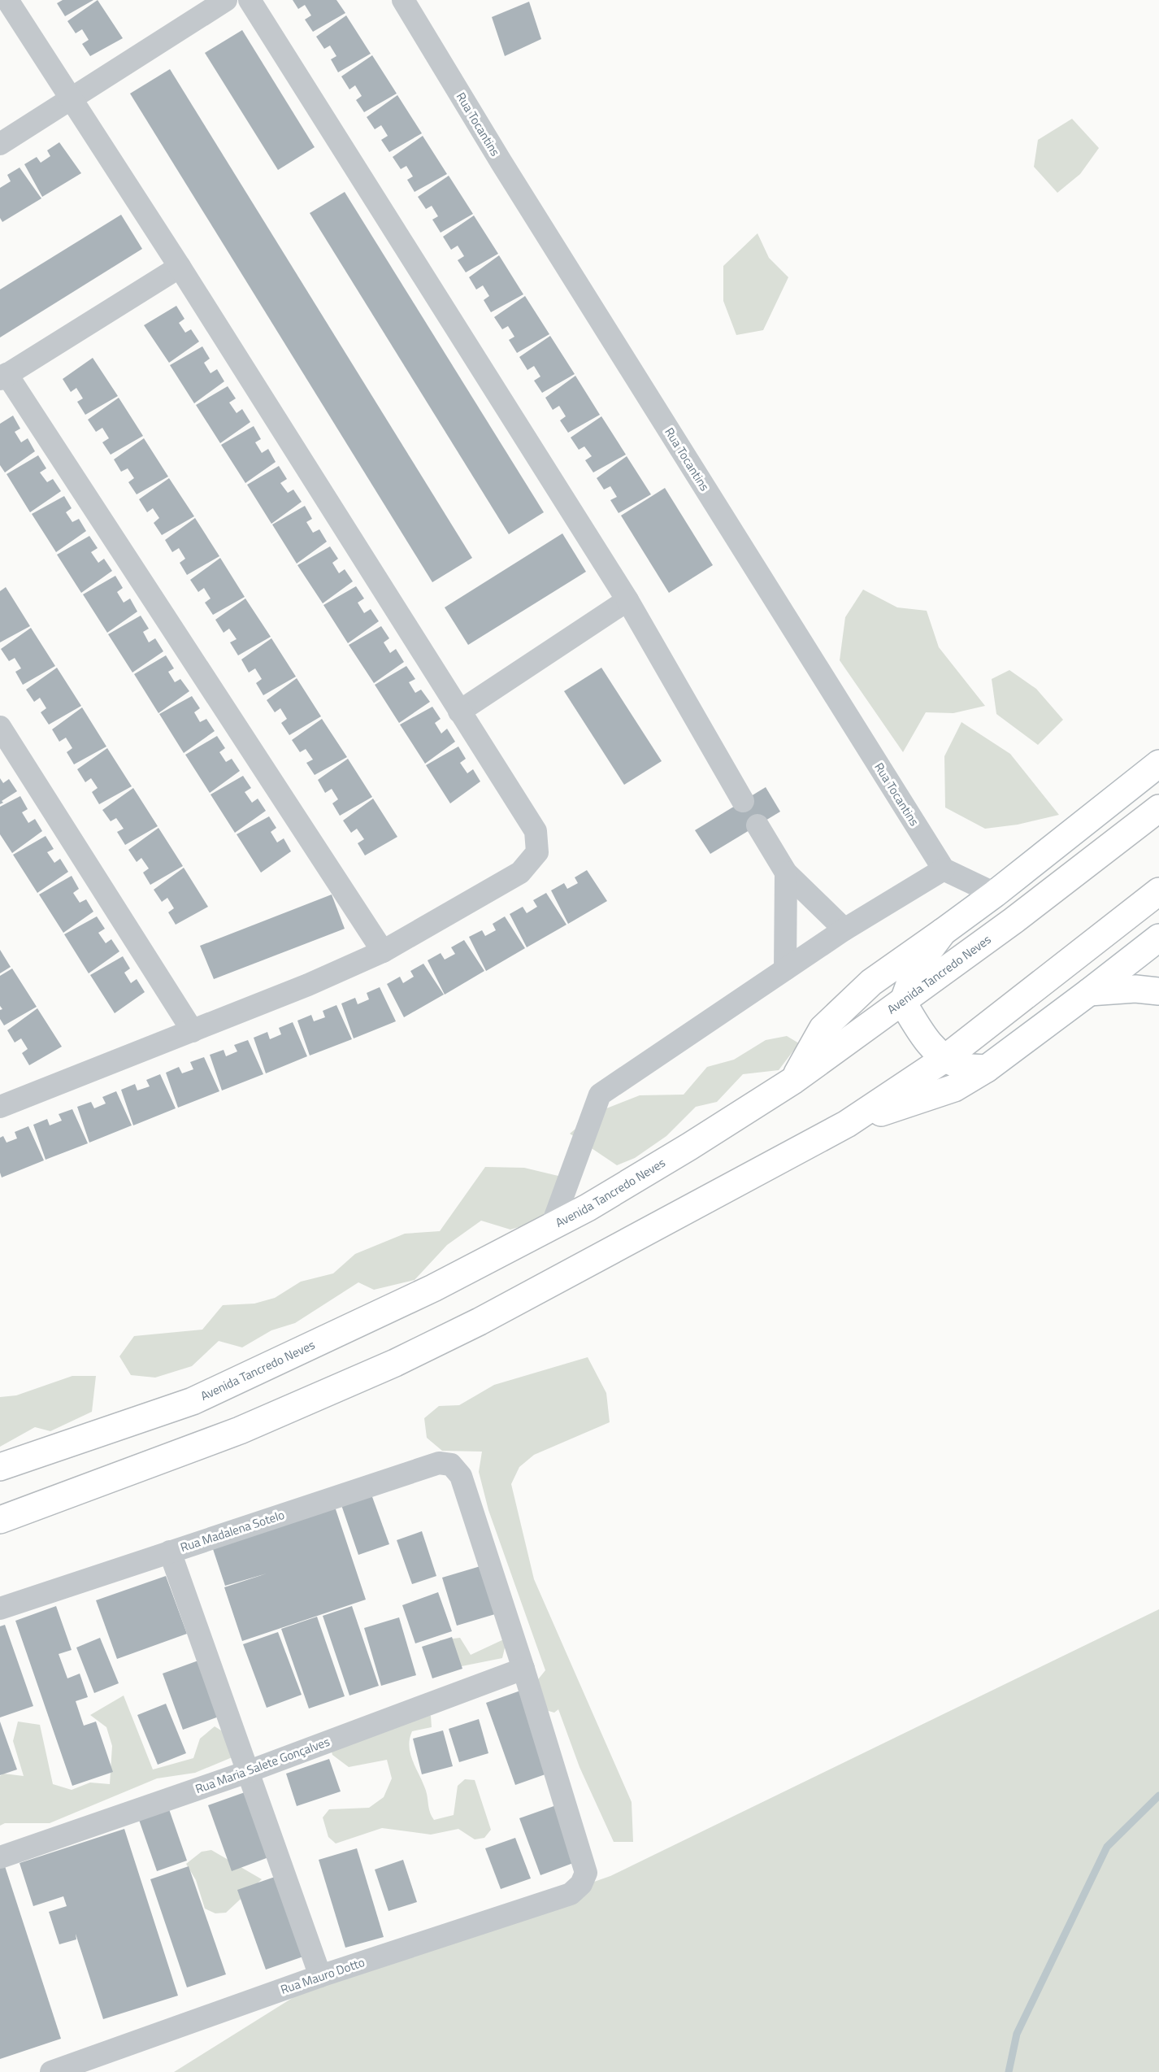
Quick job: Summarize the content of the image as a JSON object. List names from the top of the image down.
{
  "streets": {
    "main road": ["Avenida Tancredo Neves"],
    "street": [
      "Rua Tocantins",
      "Rua Madalena Sotelo",
      "Rua Maria Salete Gonçalves",
      "Rua Mauro Dotto"
    ]
  },
  "crossings": [
    ["Rua Madalena Sotelo", "Rua Maria Salete Gonçalves"],
    ["Rua Madalena Sotelo", "Rua Mauro Dotto"],
    ["Rua Maria Salete Gonçalves", "Rua Mauro Dotto"]
  ]
}
